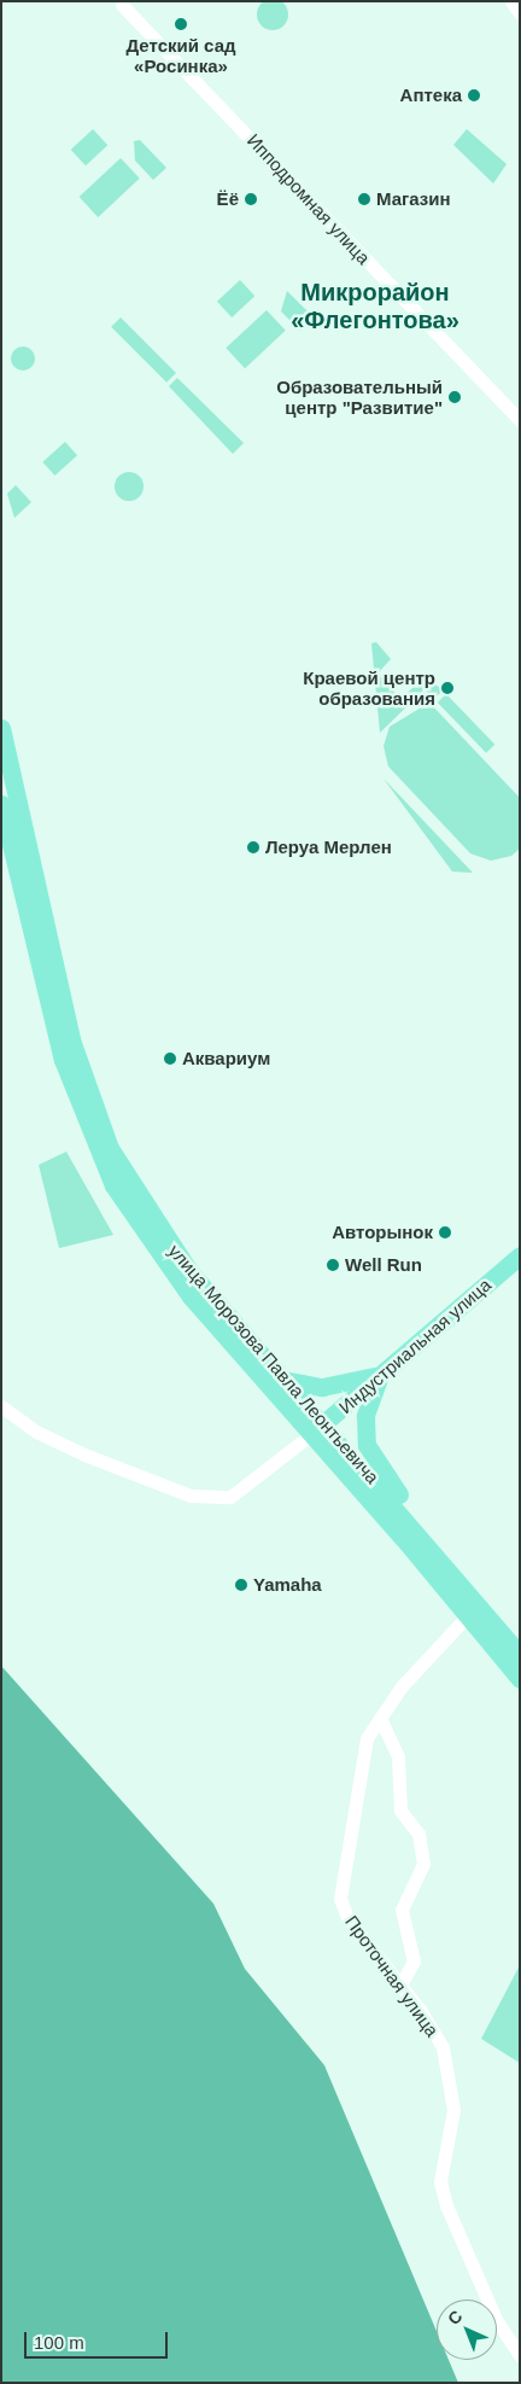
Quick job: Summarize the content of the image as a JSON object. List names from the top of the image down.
{
  "streets": {
    "main road": ["Индустриальная улица", "улица Морозова Павла Леонтьевича"],
    "street": ["Ипподромная улица", "Проточная улица"]
  },
  "crossings": [
    ["Индустриальная улица", "улица Морозова Павла Леонтьевича"],
    ["улица Морозова Павла Леонтьевича", "Проточная улица"]
  ],
  "districts": ["Микрорайон «Флегонтова»"],
  "places": [
    "Детский сад «Росинка»",
    "Аптека",
    "Ёё",
    "Магазин",
    "Образовательный центр \"Развитие\"",
    "Краевой центр образования",
    "Леруа Мерлен",
    "Аквариум",
    "Авторынок",
    "Well Run",
    "Yamaha"
  ],
  "scale_bar": "100 m",
  "north": "top left"
}
